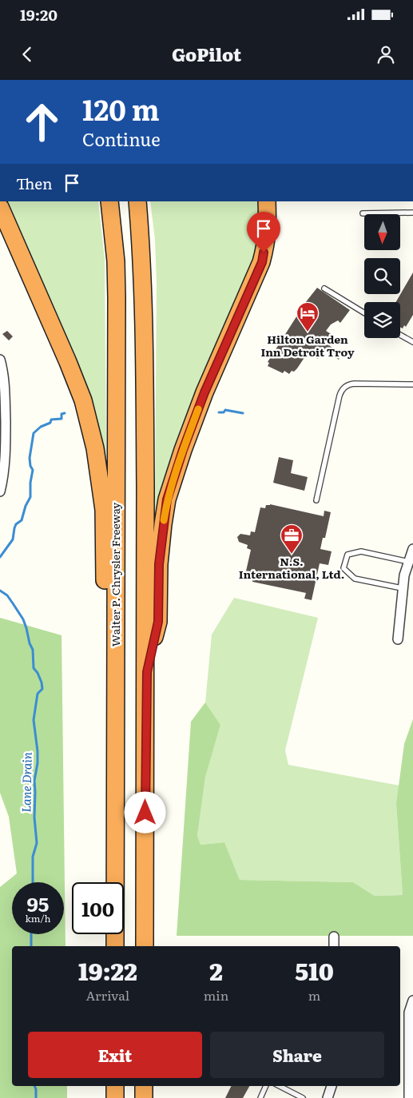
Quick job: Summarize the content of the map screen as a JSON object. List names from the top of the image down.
{
  "streets": {
    "highway": ["Walter P. Chrysler Freeway"]
  },
  "water": ["Lane Drain"],
  "places": {
    "hotel": ["Hilton Garden Inn Detroit Troy"],
    "office": ["N.S. International, Ltd."]
  },
  "north": "bottom",
  "page": {
    "status": "19:20",
    "header": "GoPilot",
    "turn": ["120 m", "Continue"],
    "then": "Then",
    "speed": "95 km/h",
    "limit": "100",
    "eta": [
      "19:22",
      "Arrival",
      "2",
      "min",
      "510",
      "m"
    ],
    "buttons": ["Exit", "Share"]
  }
}
